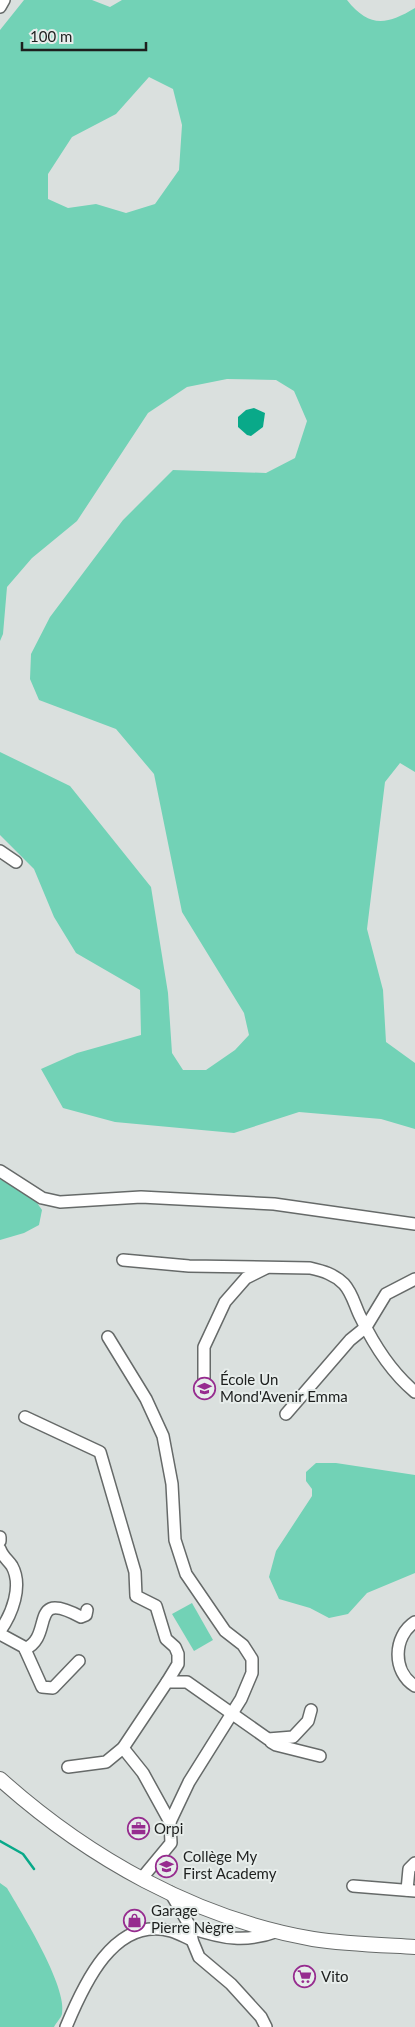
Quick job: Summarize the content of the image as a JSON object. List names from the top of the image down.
{
  "places": {
    "school or university": ["École Un Mond'Avenir Emma", "Collège My First Academy"],
    "office": ["Orpi"],
    "shop": ["Garage Pierre Nègre"],
    "supermarket": ["Vito"]
  },
  "scale_bar": "100 m"
}
